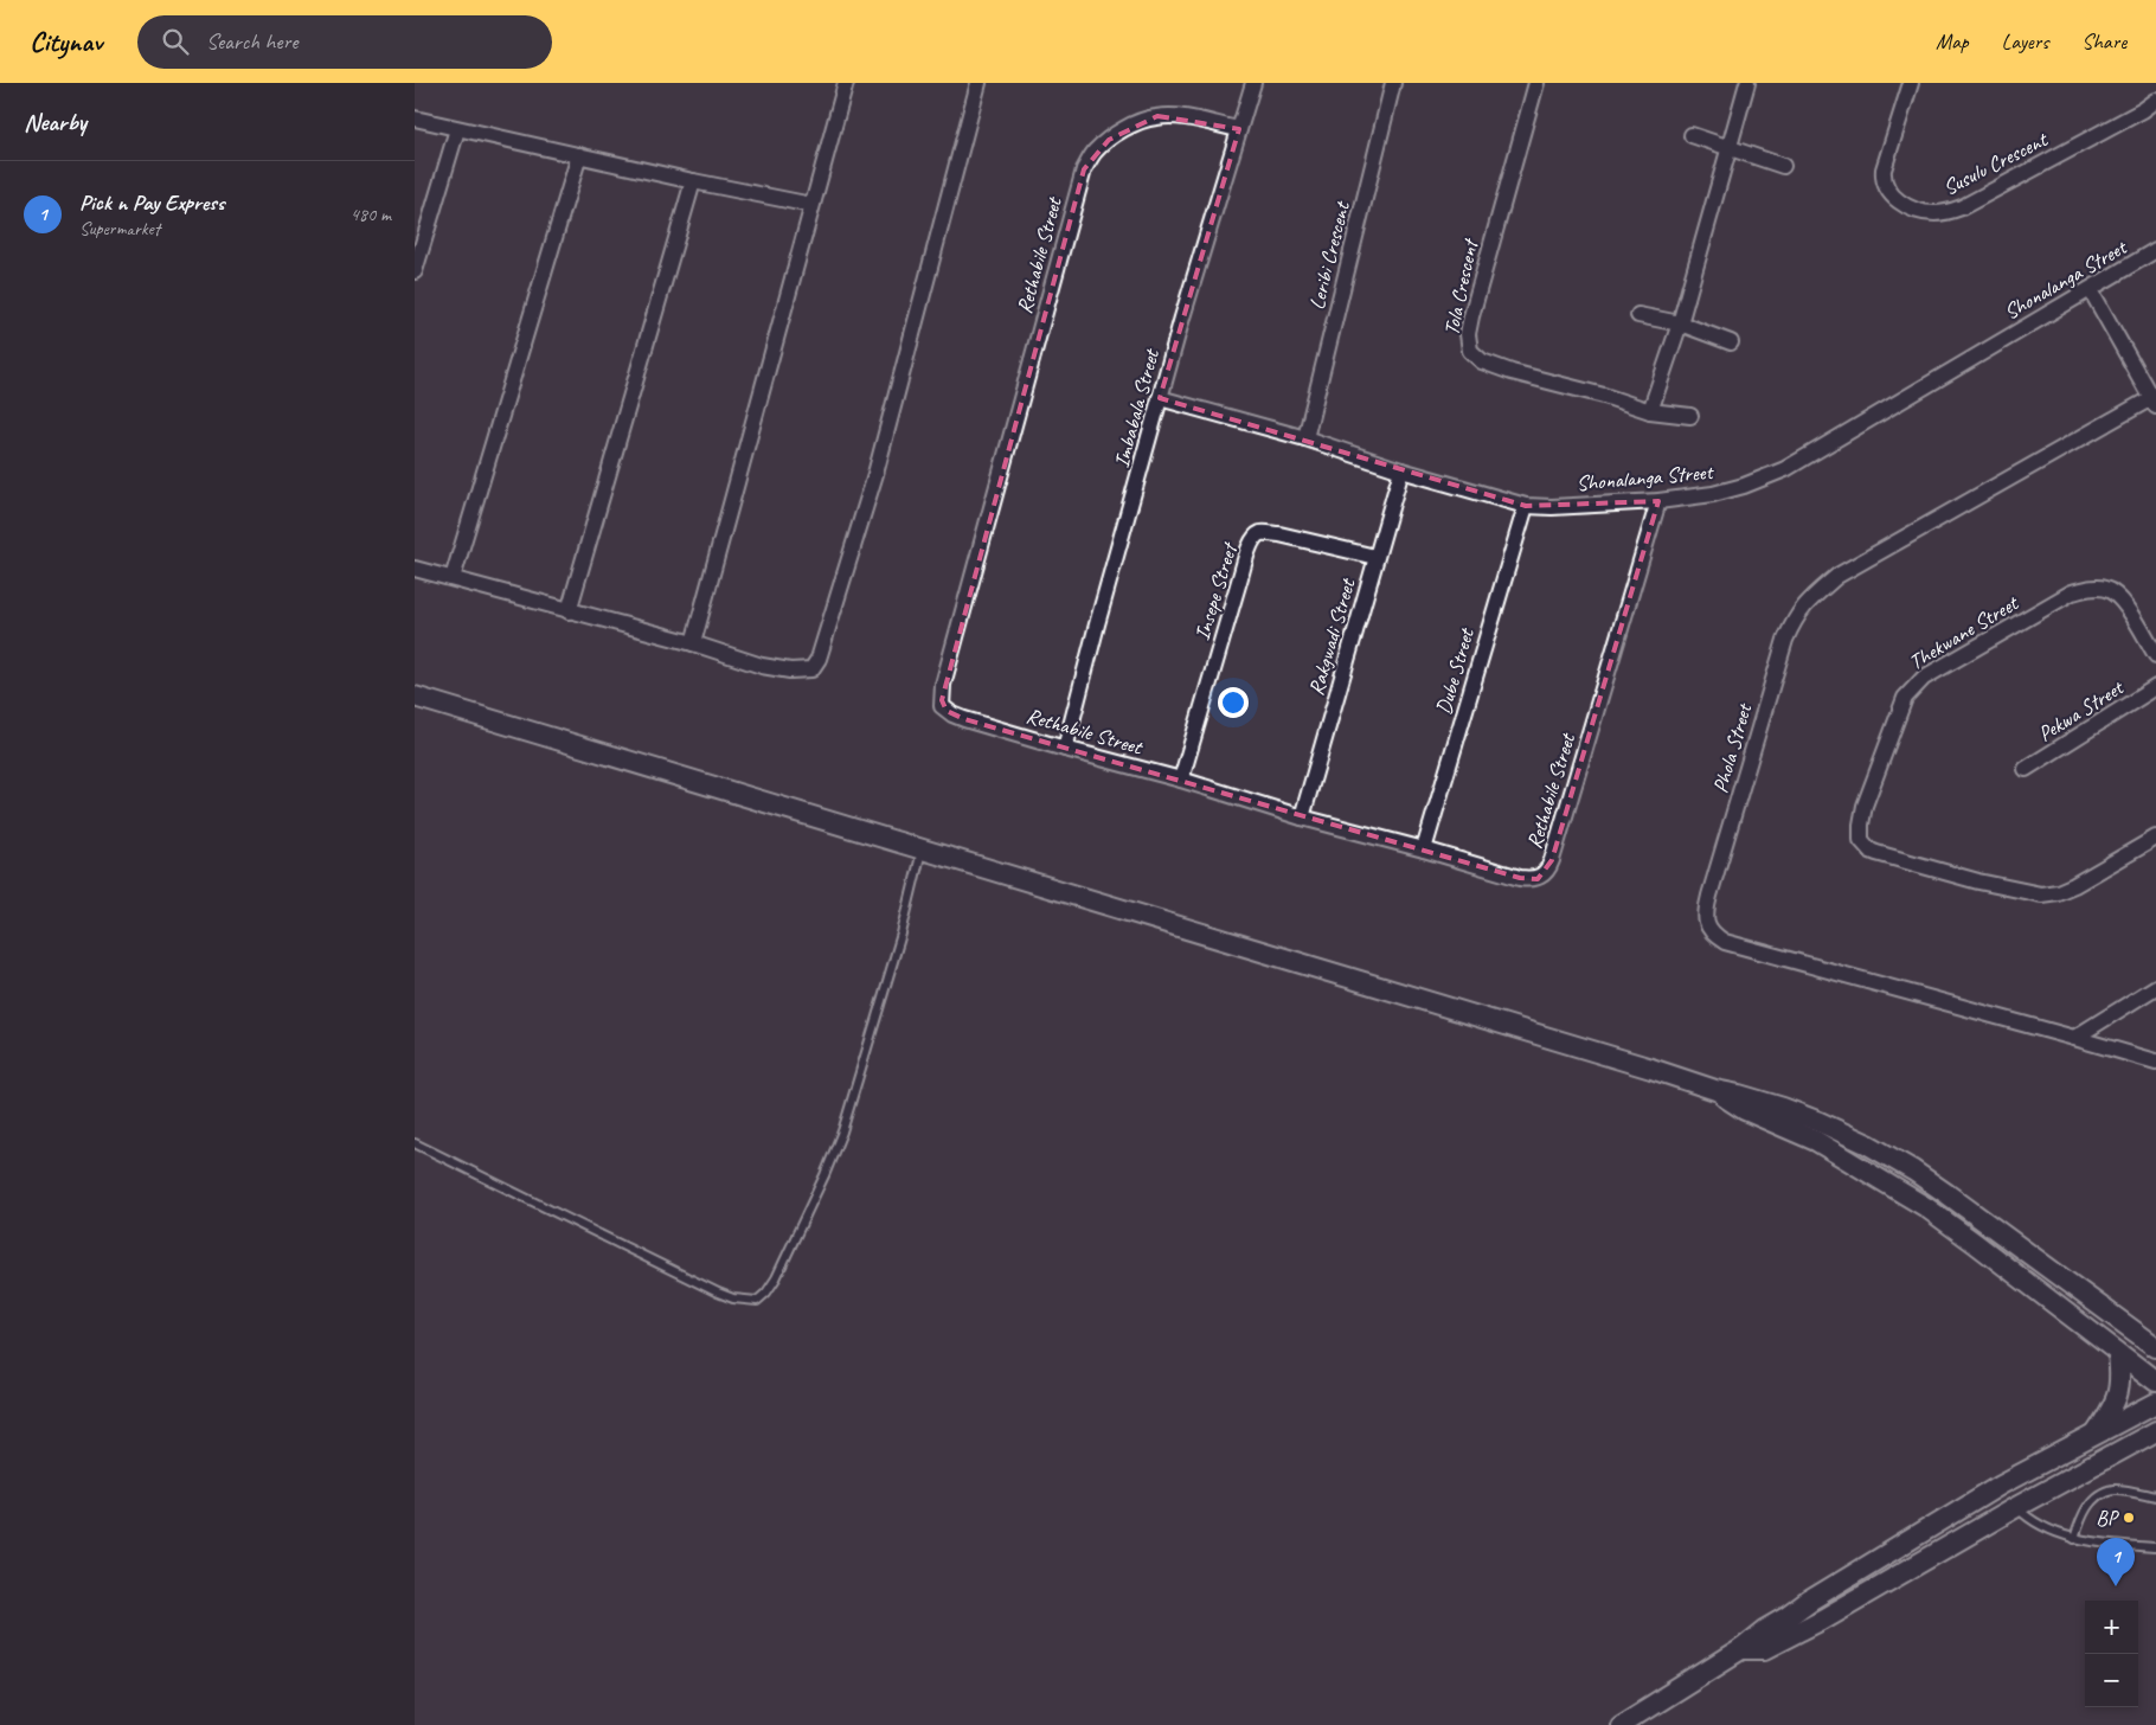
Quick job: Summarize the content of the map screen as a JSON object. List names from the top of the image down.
{
  "streets": {
    "street": [
      "Susulu Crescent",
      "Rethabile Street",
      "Leribi Crescent",
      "Shonalanga Street",
      "Tola Crescent",
      "Imbabala Street",
      "Insepe Street",
      "Thekwane Street",
      "Rakgwadi Street",
      "Dube Street",
      "Pekwa Street",
      "Phola Street"
    ]
  },
  "crossings": [
    ["Rethabile Street", "Shonalanga Street"],
    ["Rethabile Street", "Imbabala Street"],
    ["Rethabile Street", "Insepe Street"],
    ["Rethabile Street", "Rakgwadi Street"],
    ["Rethabile Street", "Dube Street"],
    ["Leribi Crescent", "Shonalanga Street"],
    ["Shonalanga Street", "Imbabala Street"],
    ["Shonalanga Street", "Rakgwadi Street"],
    ["Shonalanga Street", "Dube Street"],
    ["Insepe Street", "Rakgwadi Street"]
  ],
  "places": ["BP"],
  "page": {
    "header": "Citynav",
    "search": "Search here",
    "nav": ["Map", "Layers", "Share"],
    "heading": "Nearby",
    "list": [
      {
        "mark": "1",
        "name": "Pick n Pay Express",
        "note": "Supermarket",
        "value": "480 m"
      }
    ],
    "pins": "1",
    "map_buttons": ["+", "−"]
  }
}
